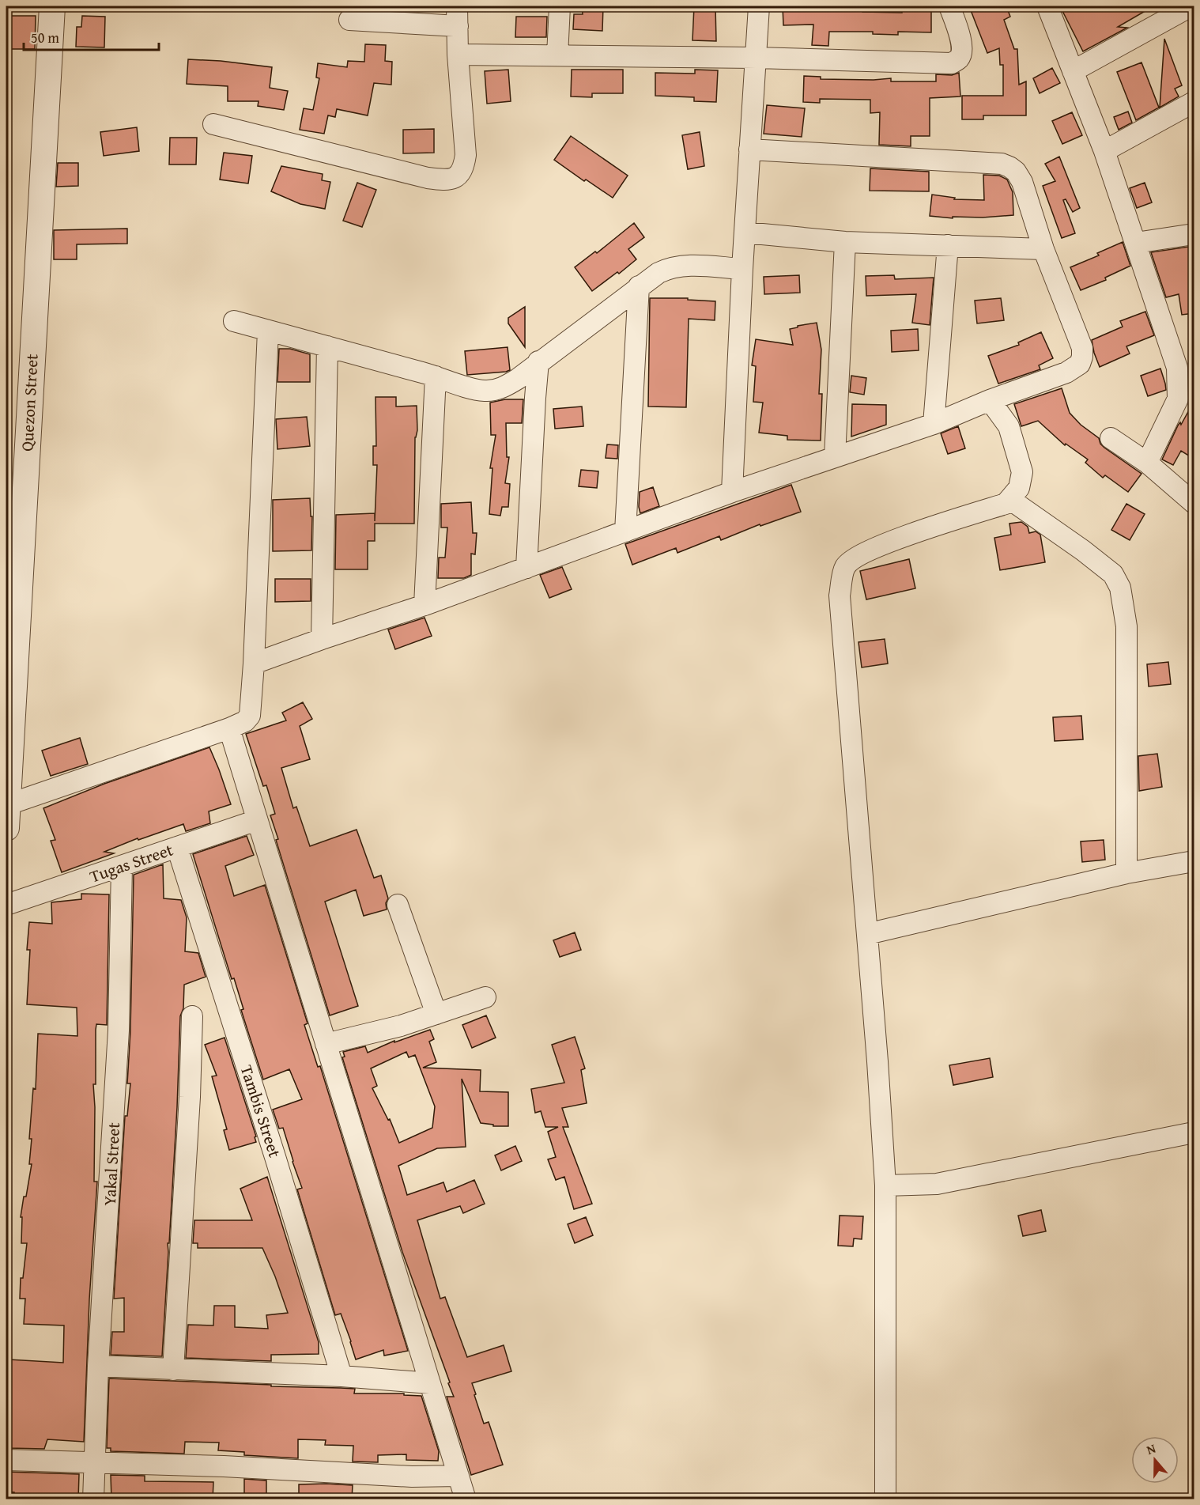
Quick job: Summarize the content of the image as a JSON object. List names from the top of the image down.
{
  "streets": {
    "street": [
      "Quezon Street",
      "Tugas Street",
      "Tambis Street",
      "Yakal Street"
    ]
  },
  "crossings": [
    ["Tugas Street", "Tambis Street"],
    ["Tugas Street", "Yakal Street"]
  ],
  "scale_bar": "50 m",
  "north": "top"
}
